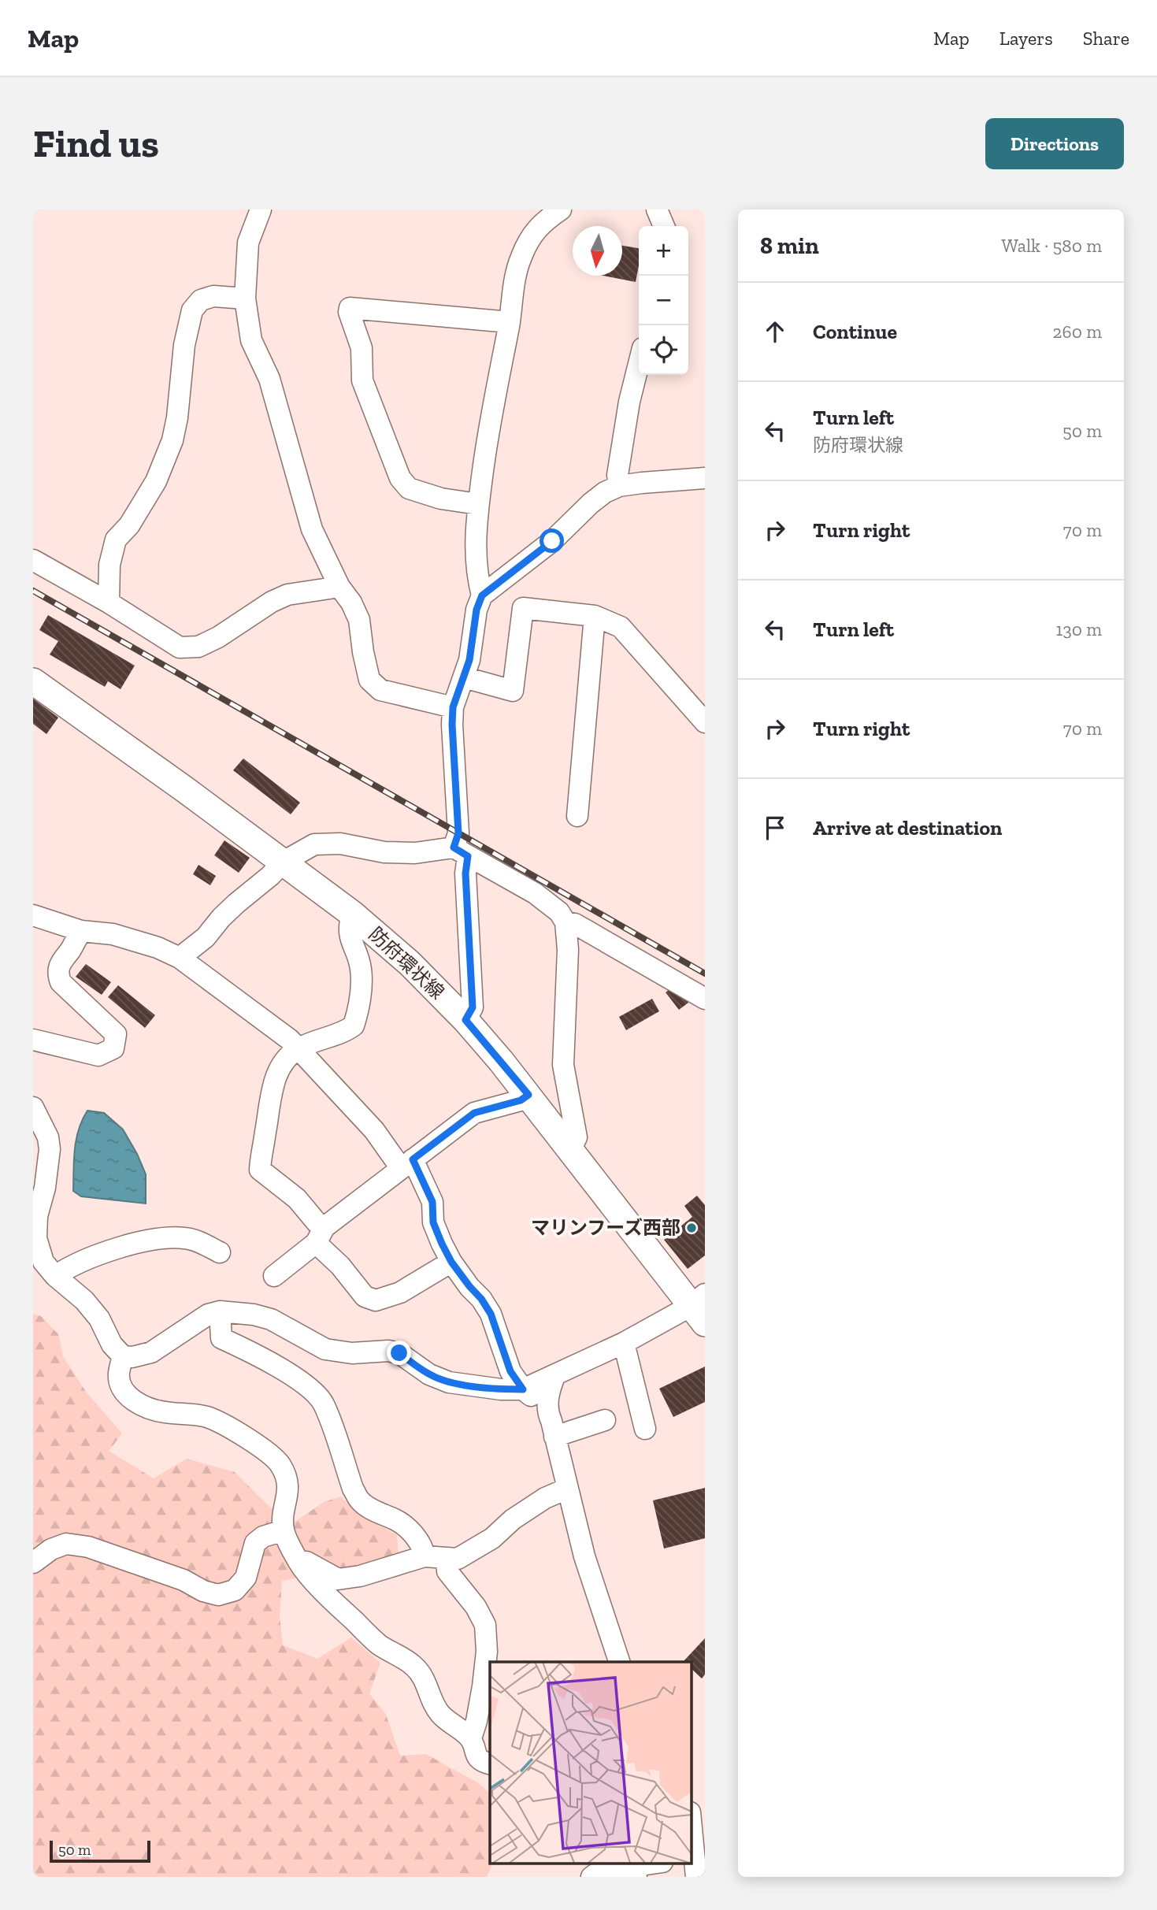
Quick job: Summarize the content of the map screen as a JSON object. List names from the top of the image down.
{
  "streets": {
    "main road": ["防府環状線"]
  },
  "places": ["マリンフーズ西部"],
  "scale_bar": "50 m",
  "north": "bottom",
  "page": {
    "header": "Map",
    "nav": ["Map", "Layers", "Share"],
    "buttons": "Directions",
    "title": "Find us",
    "heading": ["8 min", "Walk · 580 m"],
    "map_buttons": ["+", "−"],
    "list": [
      ["Continue", "260 m"],
      ["Turn left", "防府環状線", "50 m"],
      ["Turn right", "70 m"],
      ["Turn left", "130 m"],
      ["Turn right", "70 m"],
      "Arrive at destination"
    ],
    "scale": "50 m"
  }
}
